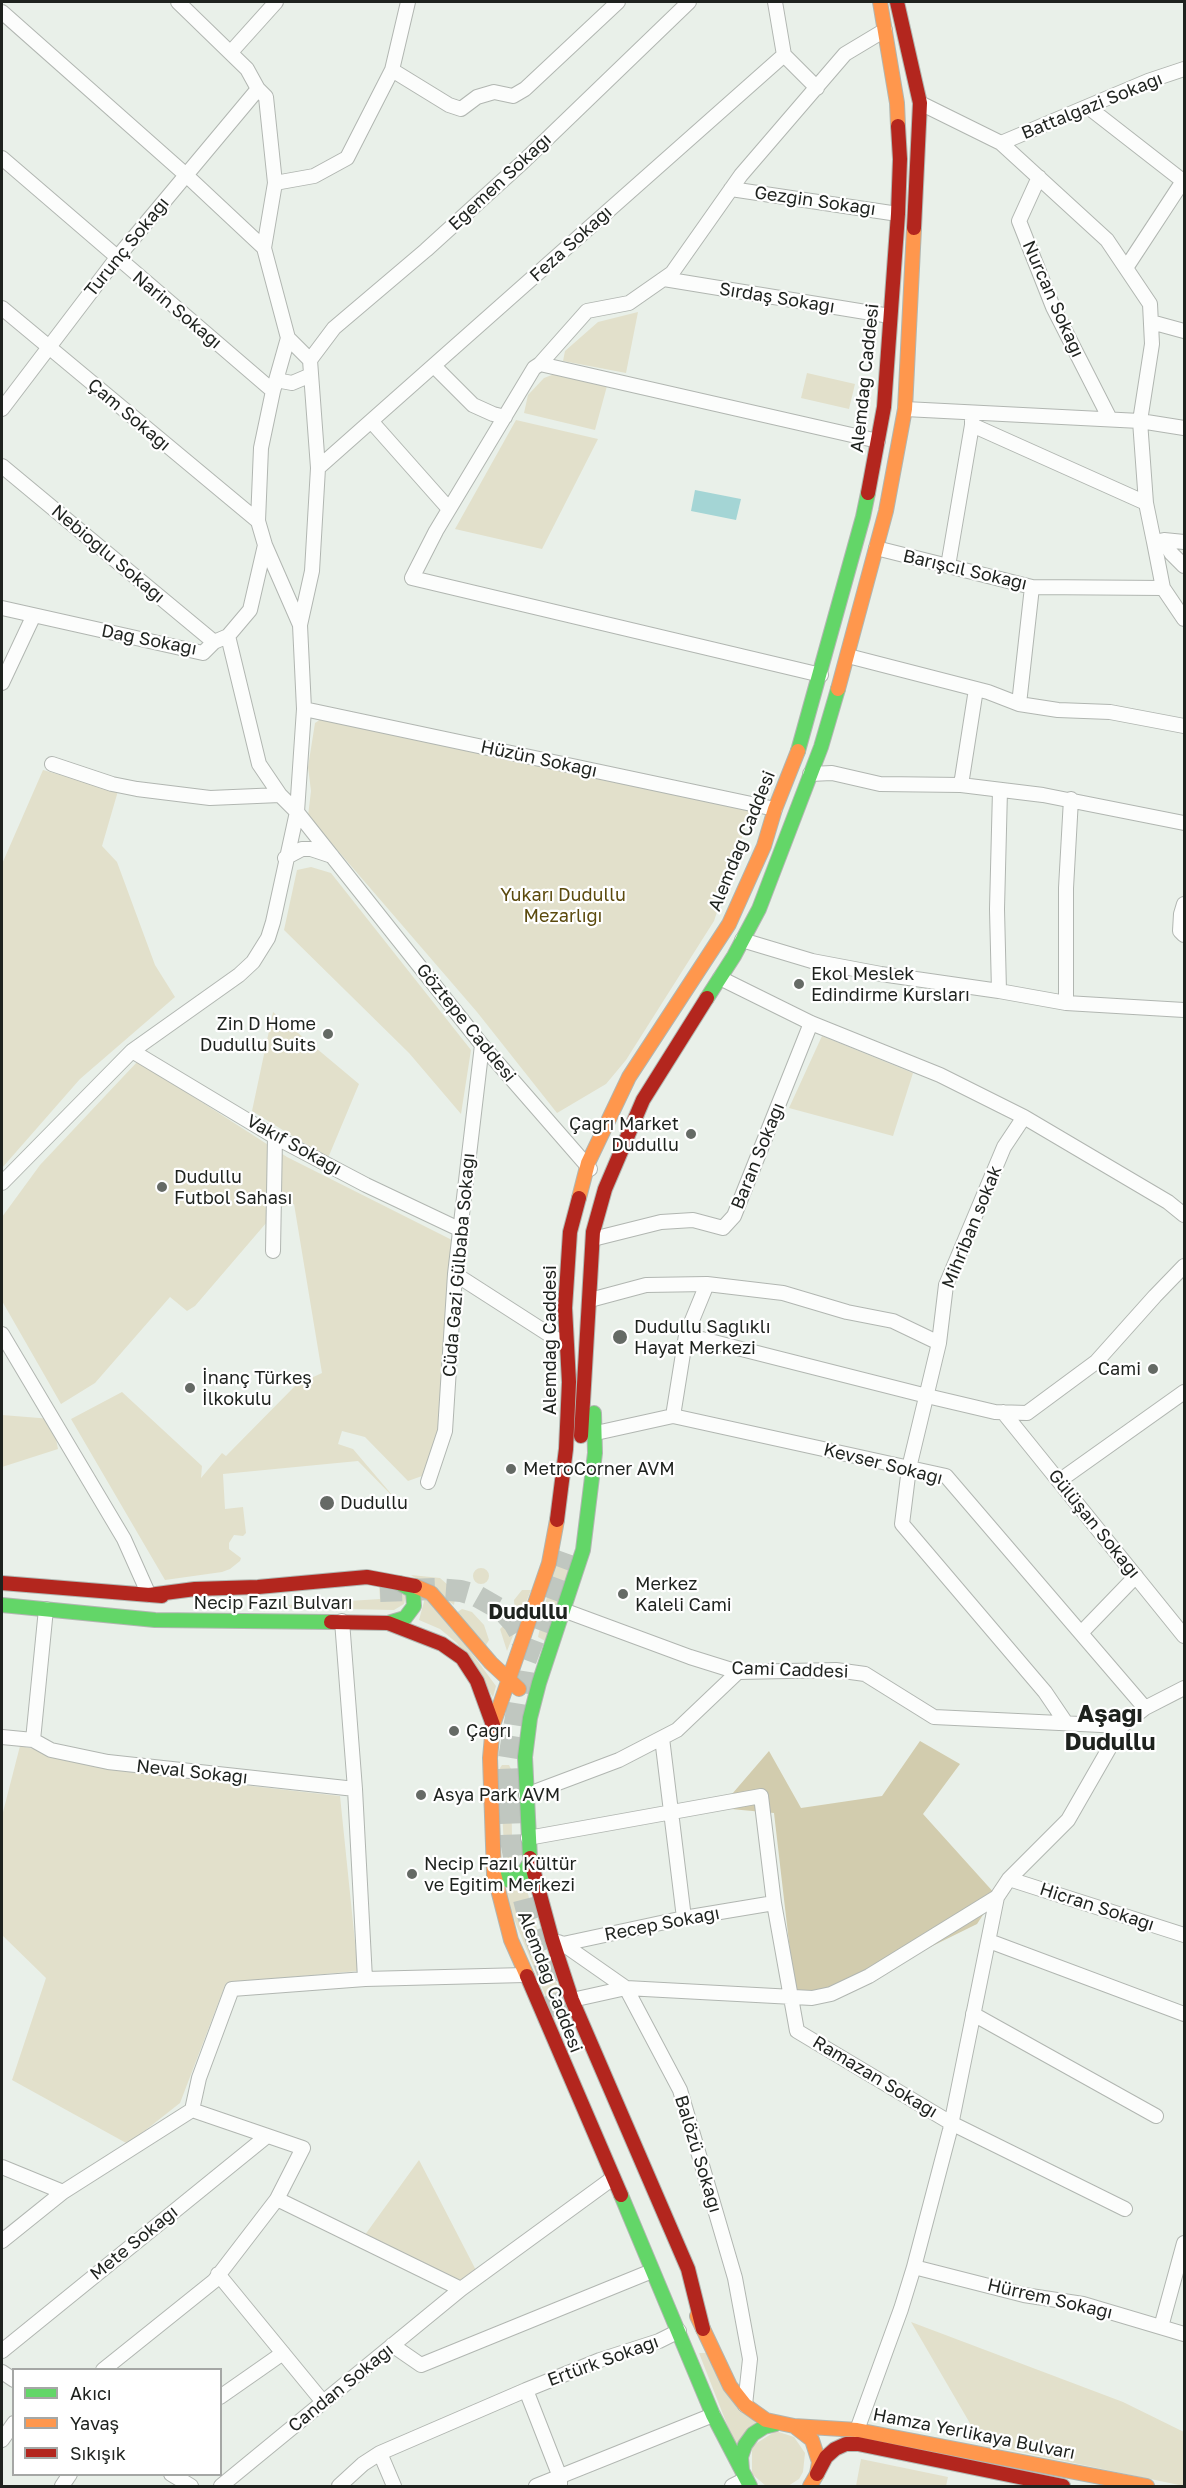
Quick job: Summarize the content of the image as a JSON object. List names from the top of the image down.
{
  "streets": {
    "main road": ["Alemdağ Caddesi", "Necip Fazıl Bulvarı", "Hamza Yerlikaya Bulvarı"],
    "street": [
      "Battalgazi Sokağı",
      "Egemen Sokağı",
      "Gezgin Sokağı",
      "Feza Sokağı",
      "Turunç Sokağı",
      "Sırdaş Sokağı",
      "Nurcan Sokağı",
      "Narin Sokağı",
      "Çam Sokağı",
      "Nebioğlu Sokağı",
      "Barışcıl Sokağı",
      "Dağ Sokağı",
      "Hüzün Sokağı",
      "Göztepe Caddesi",
      "Vakıf Sokağı",
      "Baran Sokağı",
      "Mihriban sokak",
      "Cüda Gazi Gülbaba Sokağı",
      "Kevser Sokağı",
      "Gülüşan Sokağı",
      "Cami Caddesi",
      "Neval Sokağı",
      "Hicran Sokağı",
      "Recep Sokağı",
      "Ramazan Sokağı",
      "Balözü Sokağı",
      "Mete Sokağı",
      "Hürrem Sokağı",
      "Ertürk Sokağı",
      "Candan Sokağı"
    ]
  },
  "crossings": [
    ["Gezgin Sokağı", "Alemdağ Caddesi"],
    ["Turunç Sokağı", "Narin Sokağı"],
    ["Turunç Sokağı", "Çam Sokağı"],
    ["Sırdaş Sokağı", "Alemdağ Caddesi"],
    ["Alemdağ Caddesi", "Barışcıl Sokağı"],
    ["Alemdağ Caddesi", "Hüzün Sokağı"],
    ["Alemdağ Caddesi", "Göztepe Caddesi"],
    ["Alemdağ Caddesi", "Baran Sokağı"],
    ["Alemdağ Caddesi", "Necip Fazıl Bulvarı"],
    ["Alemdağ Caddesi", "Cami Caddesi"],
    ["Alemdağ Caddesi", "Recep Sokağı"],
    ["Alemdağ Caddesi", "Balözü Sokağı"],
    ["Alemdağ Caddesi", "Ertürk Sokağı"],
    ["Alemdağ Caddesi", "Candan Sokağı"],
    ["Alemdağ Caddesi", "Hamza Yerlikaya Bulvarı"],
    ["Nebioğlu Sokağı", "Dağ Sokağı"],
    ["Nebioğlu Sokağı", "Göztepe Caddesi"],
    ["Dağ Sokağı", "Göztepe Caddesi"],
    ["Göztepe Caddesi", "Cüda Gazi Gülbaba Sokağı"],
    ["Vakıf Sokağı", "Cüda Gazi Gülbaba Sokağı"],
    ["Mihriban sokak", "Kevser Sokağı"],
    ["Mihriban sokak", "Cami Caddesi"],
    ["Recep Sokağı", "Balözü Sokağı"]
  ],
  "districts": ["Dudullu", "Aşağı Dudullu"],
  "parks": ["Yukarı Dudullu Mezarlığı"],
  "places": [
    "Ekol Meslek Edindirme Kursları",
    "Zin D Home Dudullu Suits",
    "Çağrı Market Dudullu",
    "Dudullu Futbol Sahası",
    "Dudullu Sağlıklı Hayat Merkezi",
    "Cami",
    "İnanç Türkeş İlkokulu",
    "MetroCorner AVM",
    "Dudullu",
    "Merkez Kaleli Cami",
    "Çağrı",
    "Asya Park AVM",
    "Necip Fazıl Kültür ve Eğitim Merkezi"
  ],
  "legend": ["Akıcı", "Yavaş", "Sıkışık"]
}
